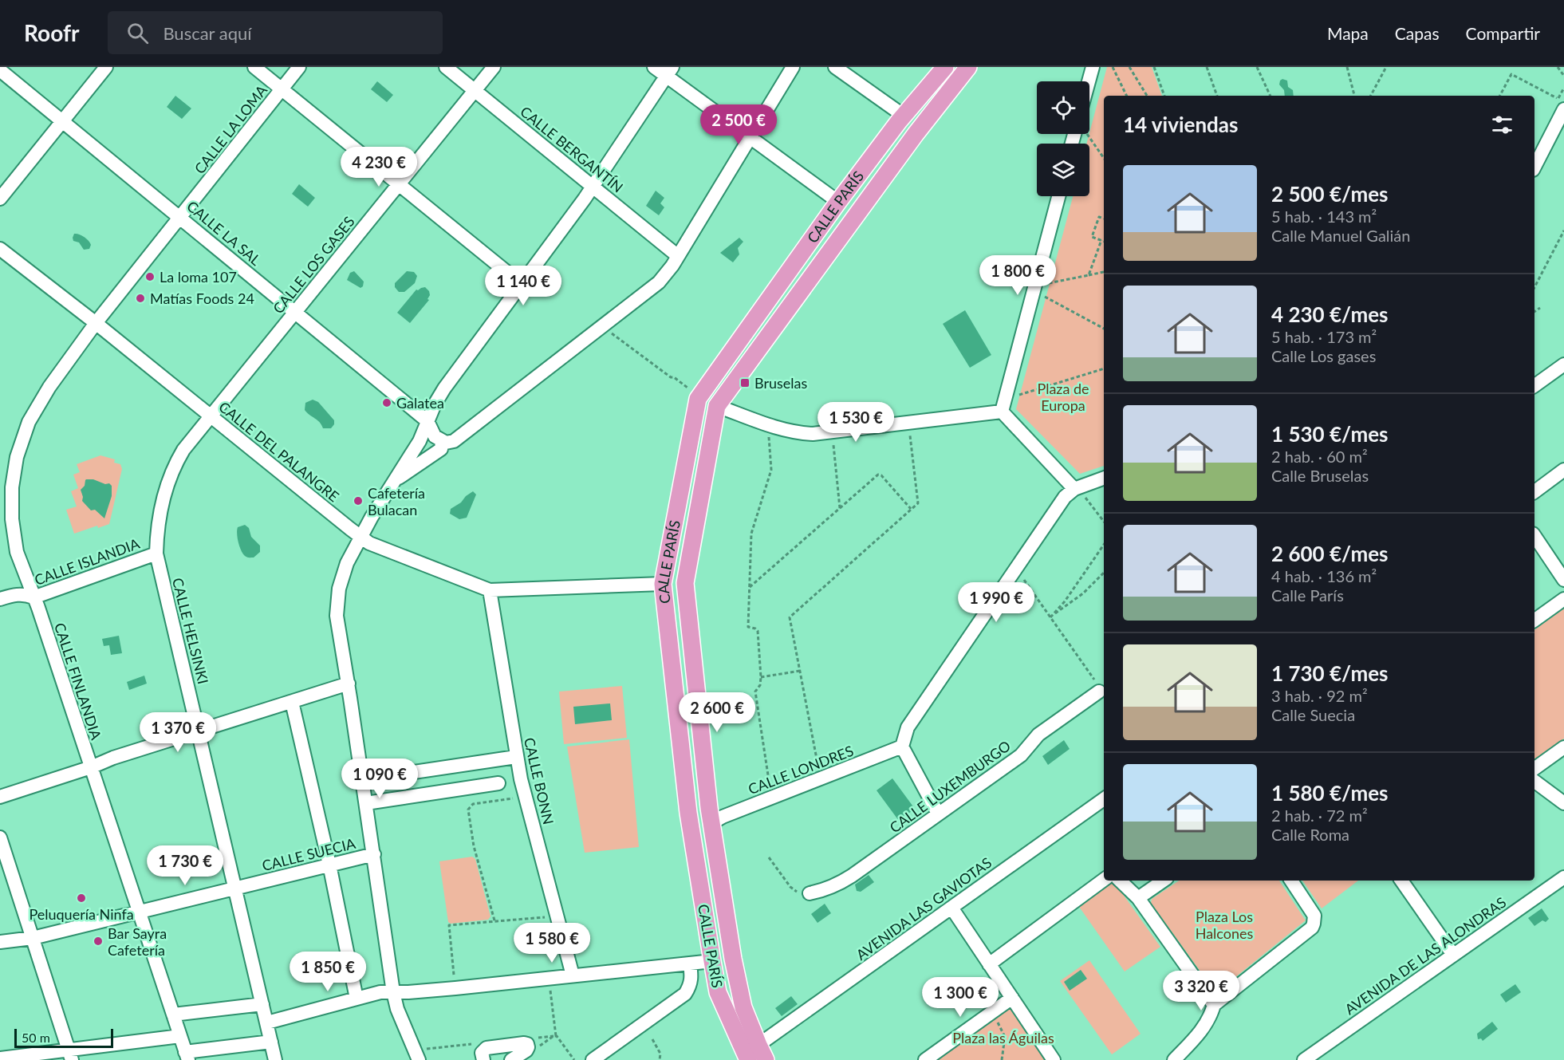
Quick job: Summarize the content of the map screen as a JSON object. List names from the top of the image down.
{
  "streets": {
    "main road": ["CALLE PARÍS"],
    "street": [
      "CALLE LA LOMA",
      "CALLE BERGANTÍN",
      "CALLE LA SAL",
      "CALLE LOS GASES",
      "CALLE DEL PALANGRE",
      "CALLE ISLANDIA",
      "CALLE HELSINKI",
      "CALLE FINLANDIA",
      "CALLE LONDRES",
      "CALLE BONN",
      "CALLE LUXEMBURGO",
      "CALLE SUECIA",
      "AVENIDA LAS GAVIOTAS",
      "AVENIDA DE LAS ALONDRAS"
    ]
  },
  "crossings": [
    ["CALLE LA LOMA", "CALLE LA SAL"],
    ["CALLE LA LOMA", "CALLE DEL PALANGRE"],
    ["CALLE LA LOMA", "CALLE FINLANDIA"],
    ["CALLE BERGANTÍN", "CALLE LOS GASES"],
    ["CALLE PARÍS", "CALLE DEL PALANGRE"],
    ["CALLE PARÍS", "CALLE LONDRES"],
    ["CALLE PARÍS", "AVENIDA LAS GAVIOTAS"],
    ["CALLE LA SAL", "CALLE LOS GASES"],
    ["CALLE LOS GASES", "CALLE DEL PALANGRE"],
    ["CALLE LOS GASES", "CALLE HELSINKI"],
    ["CALLE DEL PALANGRE", "CALLE HELSINKI"],
    ["CALLE DEL PALANGRE", "CALLE FINLANDIA"],
    ["CALLE DEL PALANGRE", "CALLE BONN"],
    ["CALLE ISLANDIA", "CALLE HELSINKI"],
    ["CALLE ISLANDIA", "CALLE FINLANDIA"],
    ["CALLE HELSINKI", "CALLE SUECIA"],
    ["CALLE FINLANDIA", "CALLE SUECIA"]
  ],
  "parks": ["Plaza de Europa", "Plaza Los Halcones", "Plaza las Águilas"],
  "places": {
    "other": [
      "La loma 107",
      "Matías Foods 24",
      "Galatea",
      "Cafetería Bulacan",
      "Peluquería Ninfa",
      "Bar Sayra Cafetería"
    ],
    "transit": ["Bruselas"]
  },
  "scale_bar": "50 m",
  "page": {
    "header": "Roofr",
    "search": "Buscar aquí",
    "nav": ["Mapa", "Capas", "Compartir"],
    "heading": "14 viviendas",
    "price": [
      "2 500 €",
      "4 230 €",
      "1 800 €",
      "1 140 €",
      "1 530 €",
      "1 990 €",
      "2 600 €",
      "1 370 €",
      "1 090 €",
      "1 730 €",
      "1 580 €",
      "1 850 €",
      "3 320 €",
      "1 300 €"
    ],
    "list": [
      {
        "name": "2 500 €/mes",
        "note": "5 hab. · 143 m² · Calle Manuel Galián"
      },
      {
        "name": "4 230 €/mes",
        "note": "5 hab. · 173 m² · Calle Los gases"
      },
      {
        "name": "1 530 €/mes",
        "note": "2 hab. · 60 m² · Calle Bruselas"
      },
      {
        "name": "2 600 €/mes",
        "note": "4 hab. · 136 m² · Calle París"
      },
      {
        "name": "1 730 €/mes",
        "note": "3 hab. · 92 m² · Calle Suecia"
      },
      {
        "name": "1 580 €/mes",
        "note": "2 hab. · 72 m² · Calle Roma"
      }
    ],
    "scale": "50 m"
  }
}
